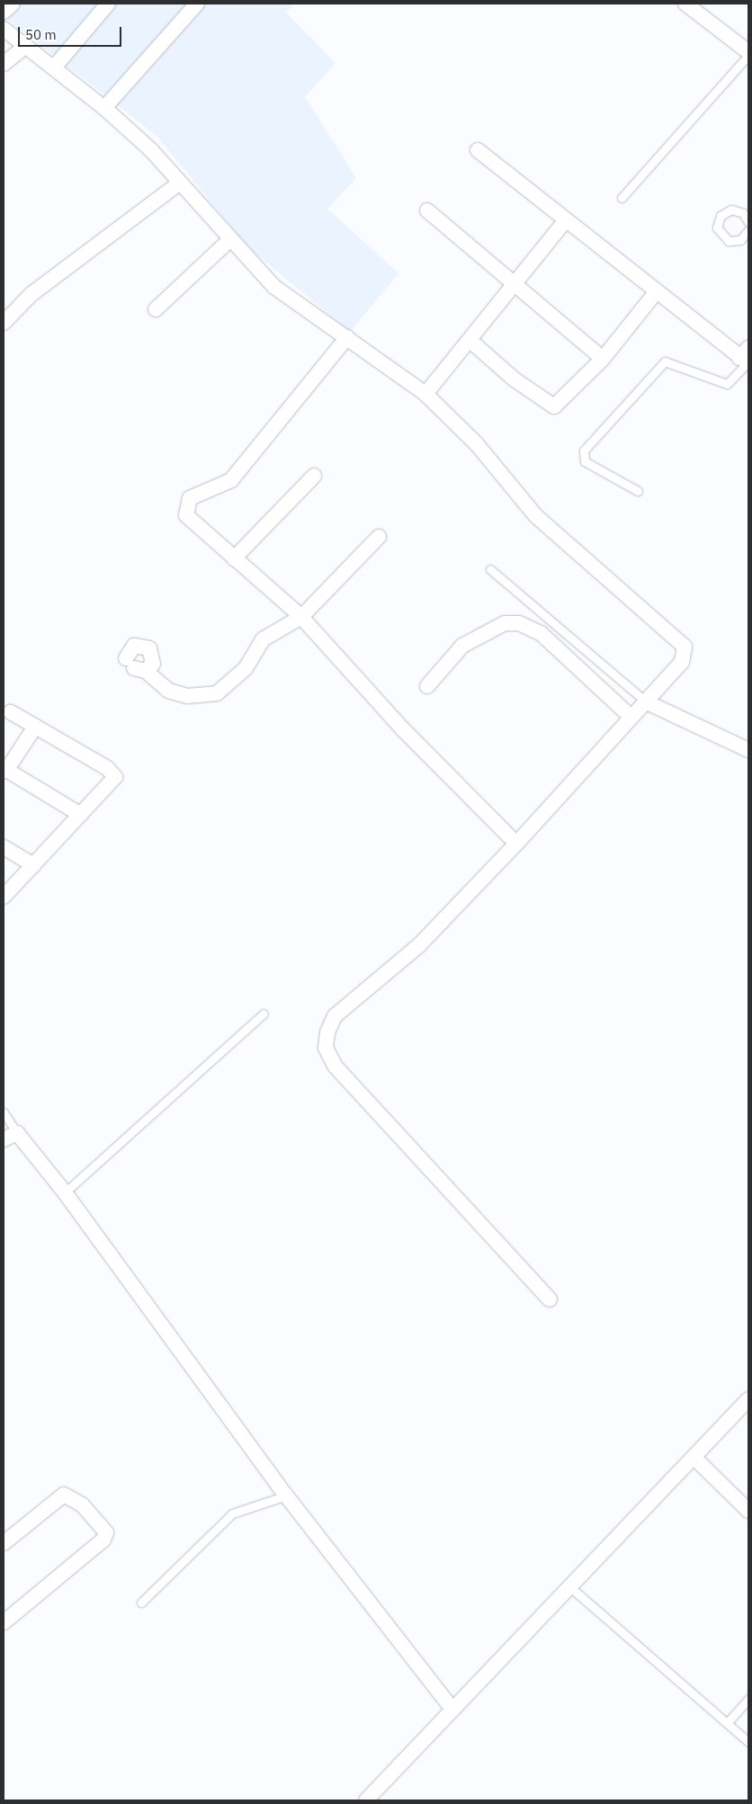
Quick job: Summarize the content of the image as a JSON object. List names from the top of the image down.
{
  "scale_bar": "50 m"
}
